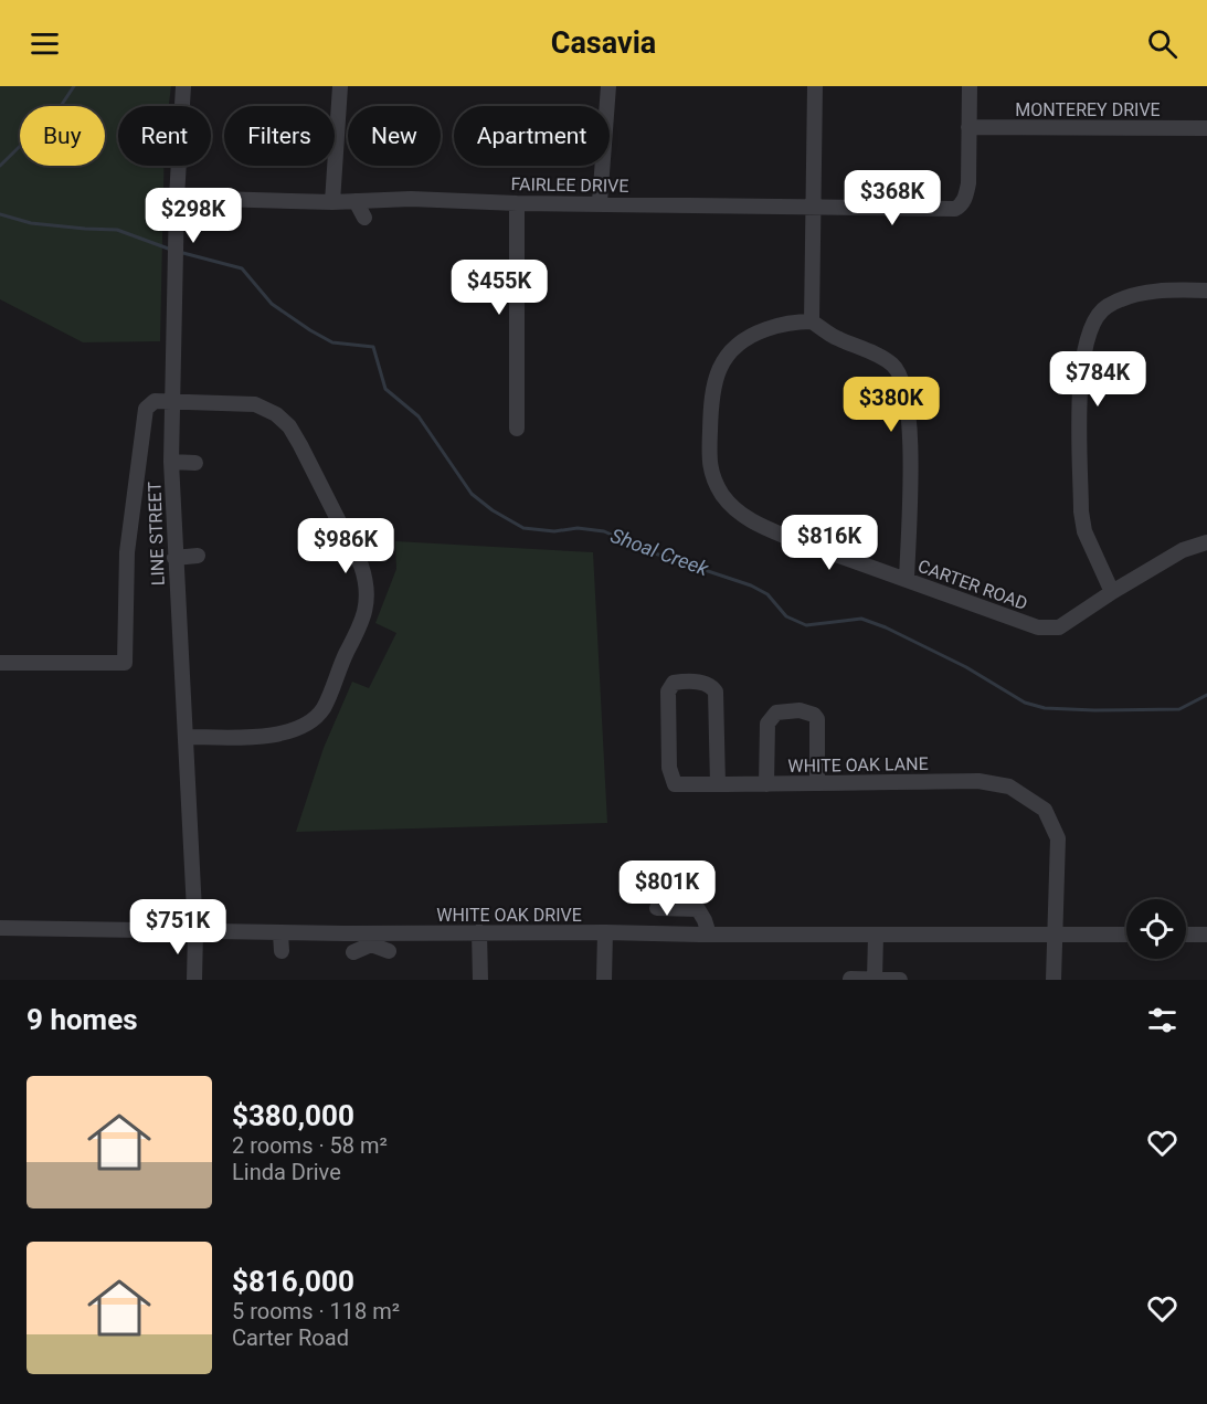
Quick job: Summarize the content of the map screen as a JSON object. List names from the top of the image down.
{
  "streets": {
    "street": [
      "MONTEREY DRIVE",
      "FAIRLEE DRIVE",
      "LINE STREET",
      "CARTER ROAD",
      "WHITE OAK LANE",
      "WHITE OAK DRIVE"
    ]
  },
  "crossings": [
    ["MONTEREY DRIVE", "FAIRLEE DRIVE"],
    ["FAIRLEE DRIVE", "LINE STREET"],
    ["LINE STREET", "WHITE OAK DRIVE"],
    ["WHITE OAK LANE", "WHITE OAK DRIVE"]
  ],
  "water": ["Shoal Creek"],
  "page": {
    "header": "Casavia",
    "chip": [
      "Buy",
      "Rent",
      "Filters",
      "New",
      "Apartment"
    ],
    "price": [
      "$368K",
      "$298K",
      "$455K",
      "$784K",
      "$380K",
      "$816K",
      "$986K",
      "$801K",
      "$751K"
    ],
    "heading": "9 homes",
    "list": [
      {
        "name": "$380,000",
        "note": "2 rooms · 58 m² · Linda Drive"
      },
      {
        "name": "$816,000",
        "note": "5 rooms · 118 m² · Carter Road"
      }
    ]
  }
}
